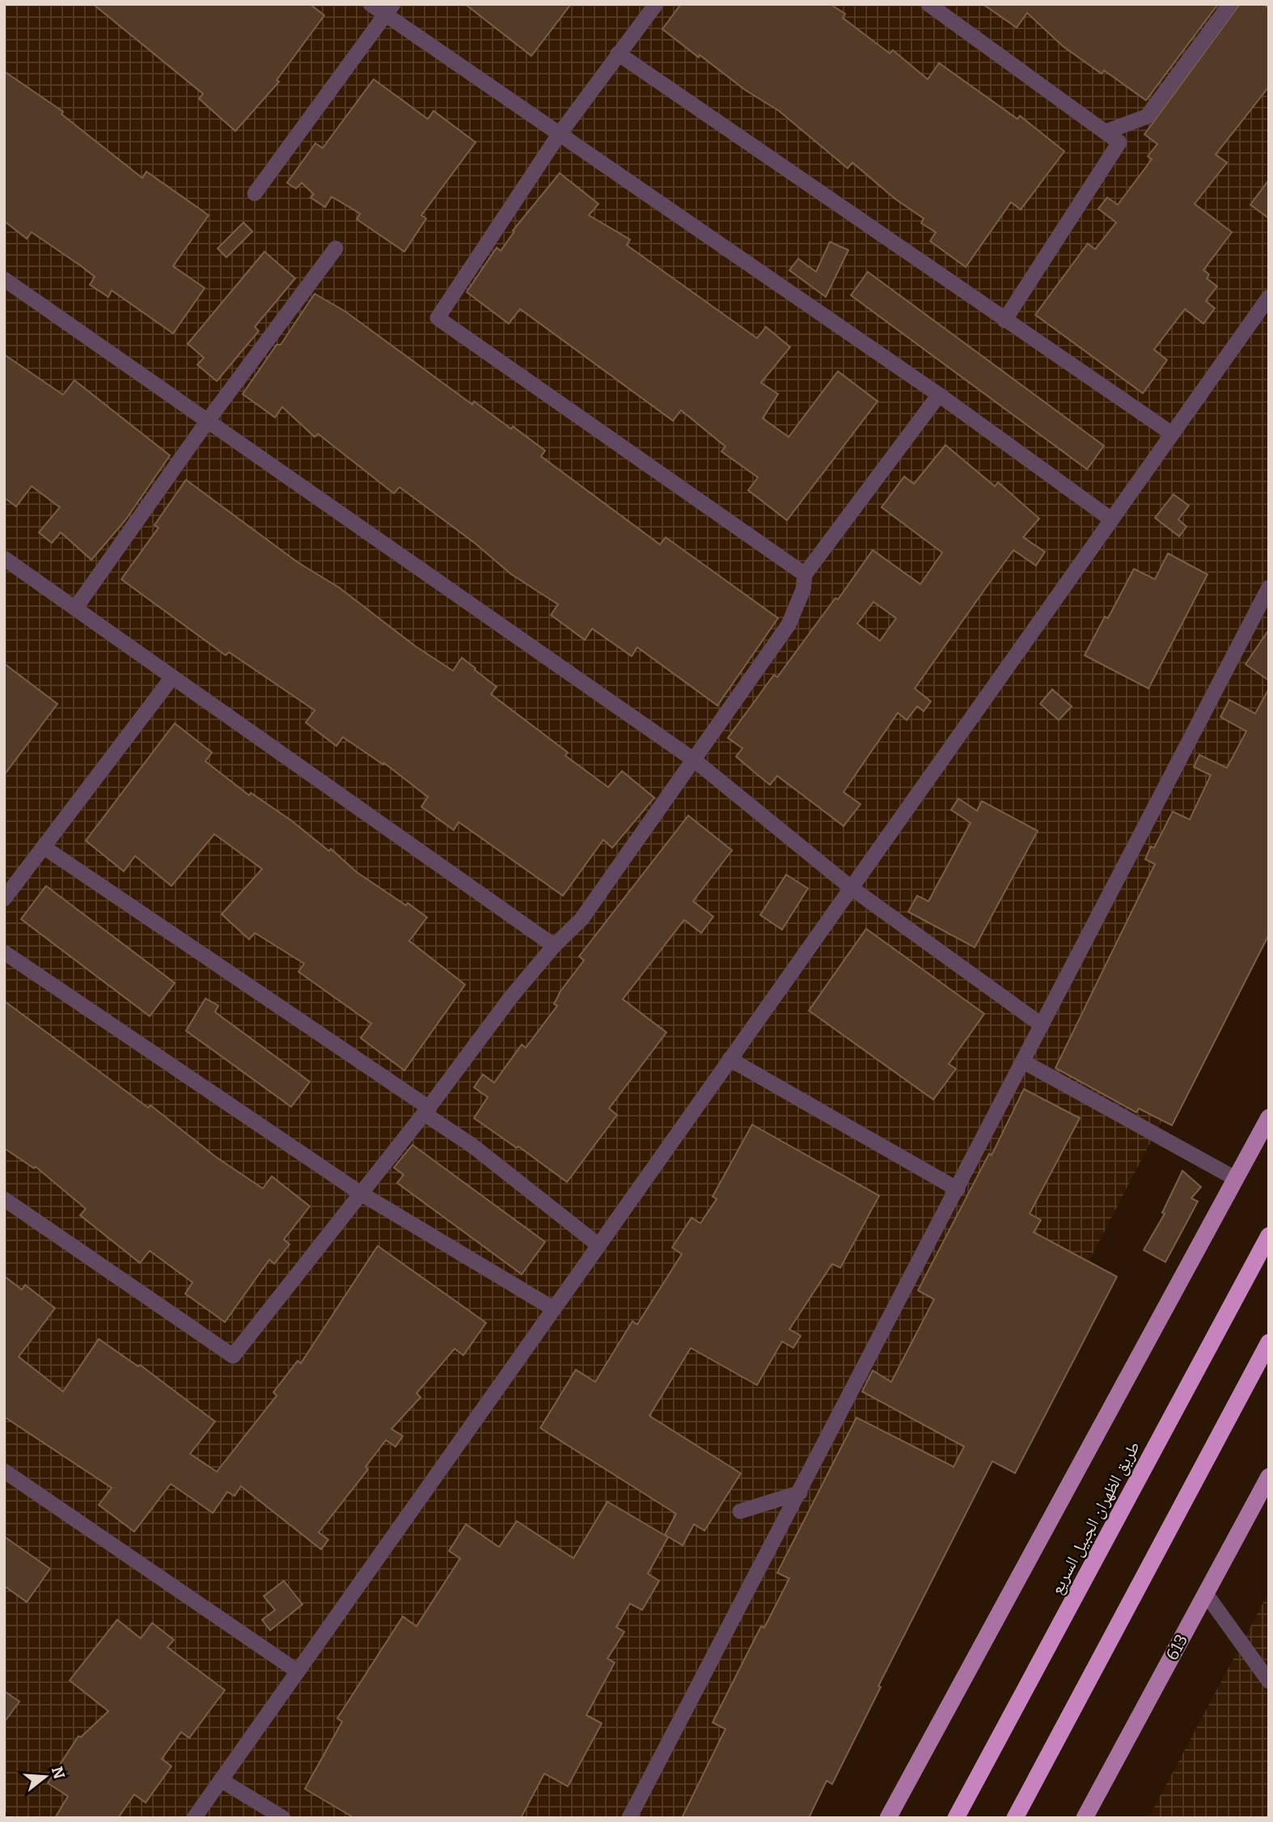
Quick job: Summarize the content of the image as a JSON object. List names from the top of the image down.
{
  "streets": {
    "highway": ["طريق الظهران الجبيل السريع"],
    "main road": ["613"]
  },
  "north": "right"
}
